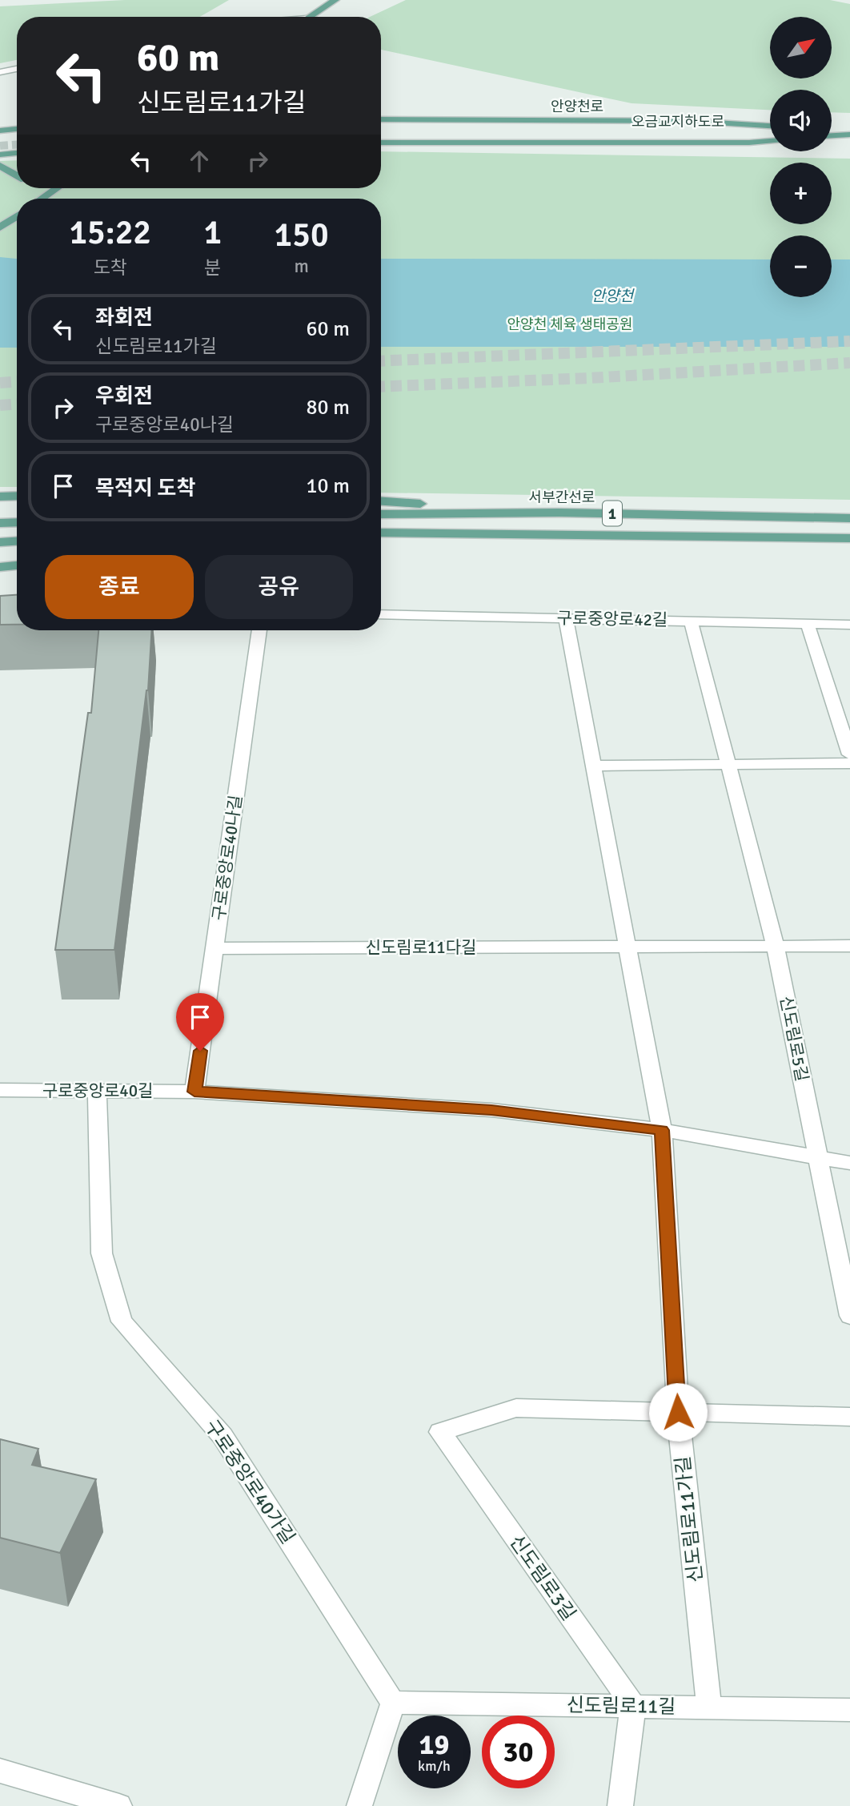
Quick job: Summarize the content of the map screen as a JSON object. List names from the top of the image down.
{
  "streets": {
    "main road": [
      "안양천로",
      "오금교지하도로",
      "서부간선로",
      "1"
    ],
    "street": [
      "구로중앙로42길",
      "구로중앙로40나길",
      "신도림로11다길",
      "신도림로5길",
      "구로중앙로40길",
      "구로중앙로40가길",
      "신도림로11가길",
      "신도림로3길",
      "신도림로11길"
    ]
  },
  "crossings": [
    ["구로중앙로42길", "신도림로5길"],
    ["구로중앙로40나길", "신도림로11다길"],
    ["구로중앙로40나길", "구로중앙로40길"],
    ["신도림로11다길", "신도림로5길"],
    ["구로중앙로40길", "구로중앙로40가길"],
    ["구로중앙로40가길", "신도림로11길"],
    ["신도림로11가길", "신도림로3길"],
    ["신도림로11가길", "신도림로11길"],
    ["신도림로3길", "신도림로11길"]
  ],
  "water": ["안양천"],
  "parks": ["안양천 체육 생태공원"],
  "north": "top right",
  "page": {
    "map_buttons": ["+", "−"],
    "turn": ["60 m", "신도림로11가길"],
    "eta": [
      "15:22",
      "도착",
      "1",
      "분",
      "150",
      "m"
    ],
    "list": [
      {
        "name": "좌회전",
        "note": "신도림로11가길",
        "value": "60 m"
      },
      {
        "name": "우회전",
        "note": "구로중앙로40나길",
        "value": "80 m"
      },
      {
        "name": "목적지 도착",
        "value": "10 m"
      }
    ],
    "buttons": ["종료", "공유"],
    "speed": "19 km/h",
    "limit": "30"
  }
}
